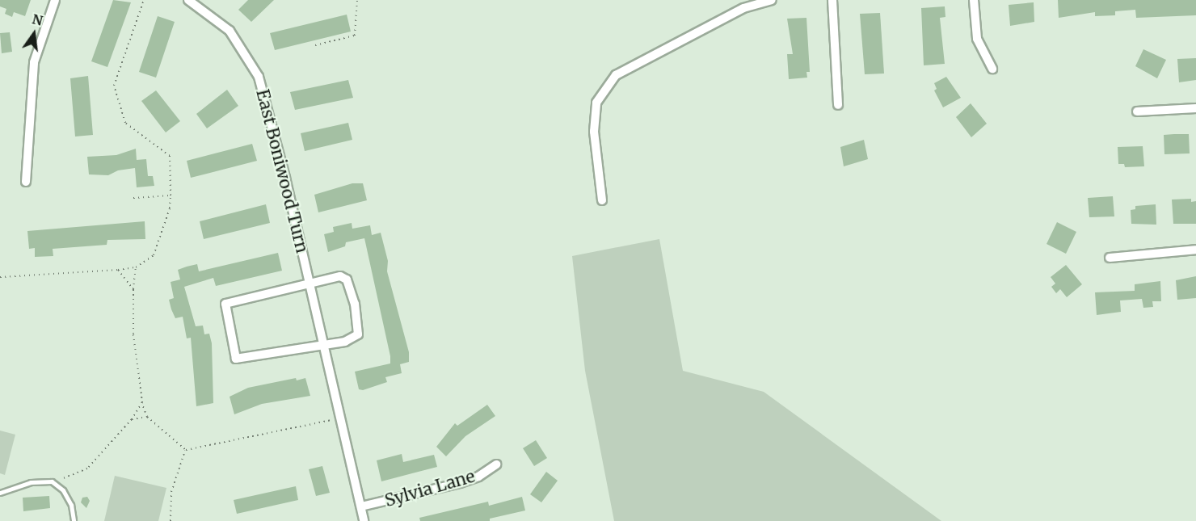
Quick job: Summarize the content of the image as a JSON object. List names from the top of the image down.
{
  "streets": {
    "street": ["East Boniwood Turn", "Sylvia Lane"]
  },
  "crossings": [
    ["East Boniwood Turn", "Sylvia Lane"]
  ],
  "north": "top"
}
